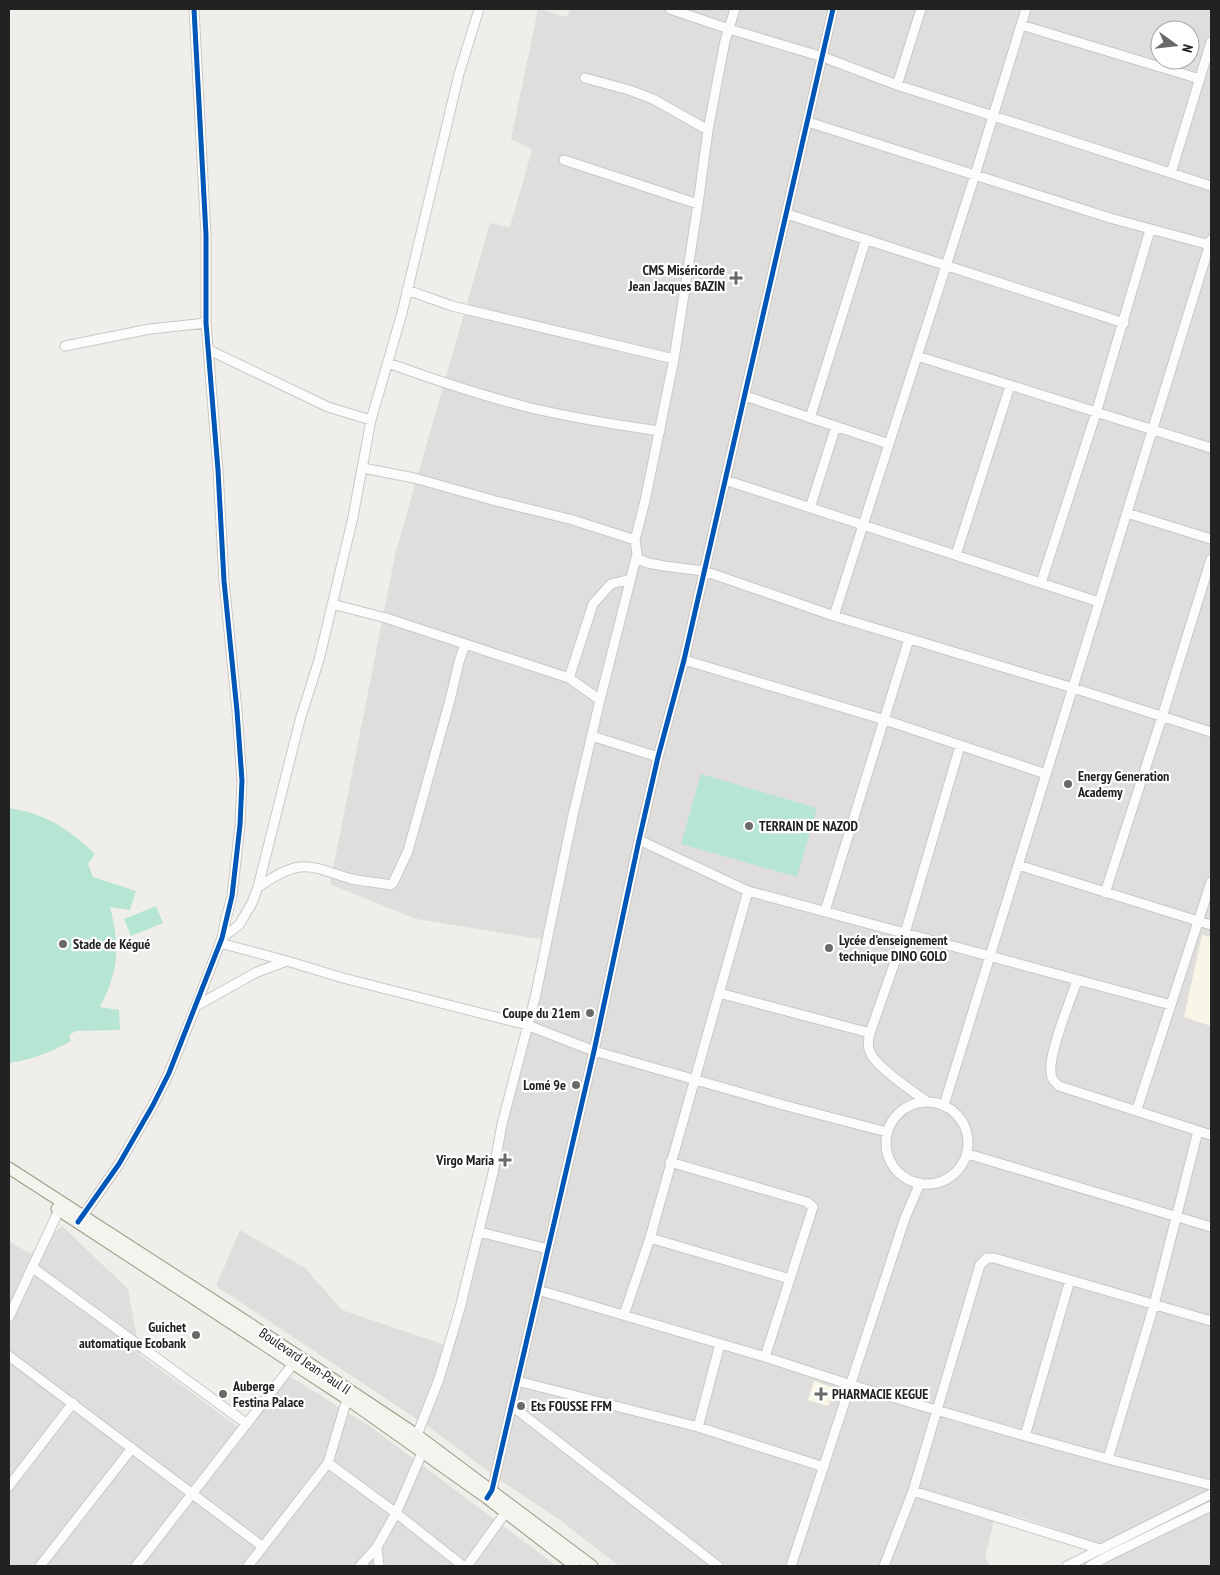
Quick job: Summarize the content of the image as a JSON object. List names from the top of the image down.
{
  "streets": {
    "main road": ["Boulevard Jean-Paul II"]
  },
  "places": {
    "health": ["CMS Miséricorde Jean Jacques BAZIN", "Virgo Maria", "PHARMACIE KEGUE"],
    "other": [
      "Energy Generation Academy",
      "TERRAIN DE NAZOD",
      "Stade de Kégué",
      "Lycée d'enseignement technique DINO GOLO",
      "Coupe du 21em",
      "Lomé 9e",
      "Guichet automatique Ecobank",
      "Auberge Festina Palace",
      "Ets FOUSSE FFM"
    ]
  },
  "north": "right"
}
